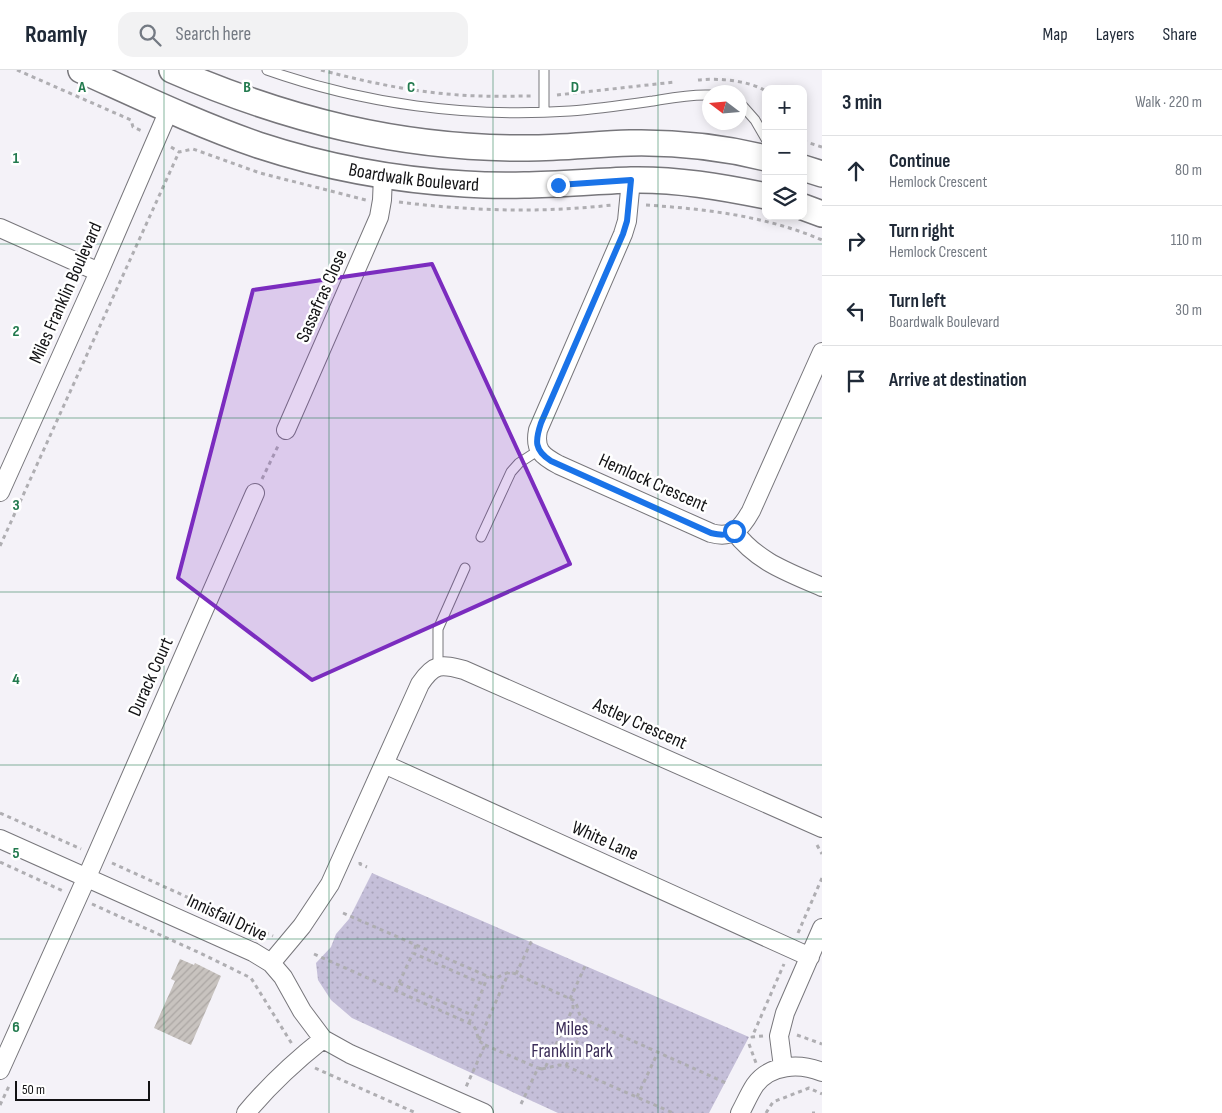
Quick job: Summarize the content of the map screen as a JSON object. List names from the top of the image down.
{
  "streets": {
    "main road": ["Boardwalk Boulevard"],
    "street": [
      "Miles Franklin Boulevard",
      "Sassafras Close",
      "Hemlock Crescent",
      "Durack Court",
      "Astley Crescent",
      "White Lane",
      "Innisfail Drive"
    ]
  },
  "crossings": [
    ["Boardwalk Boulevard", "Miles Franklin Boulevard"],
    ["Boardwalk Boulevard", "Sassafras Close"],
    ["Durack Court", "Innisfail Drive"]
  ],
  "parks": ["Miles Franklin Park"],
  "scale_bar": "50 m",
  "north": "left",
  "page": {
    "header": "Roamly",
    "search": "Search here",
    "nav": ["Map", "Layers", "Share"],
    "heading": ["3 min", "Walk · 220 m"],
    "map_buttons": ["+", "−"],
    "list": [
      ["Continue", "Hemlock Crescent", "80 m"],
      ["Turn right", "Hemlock Crescent", "110 m"],
      ["Turn left", "Boardwalk Boulevard", "30 m"],
      "Arrive at destination"
    ],
    "scale": "50 m"
  },
  "grid": {
    "columns": [
      "A",
      "B",
      "C",
      "D"
    ],
    "rows": [
      "1",
      "2",
      "3",
      "4",
      "5",
      "6"
    ]
  }
}
